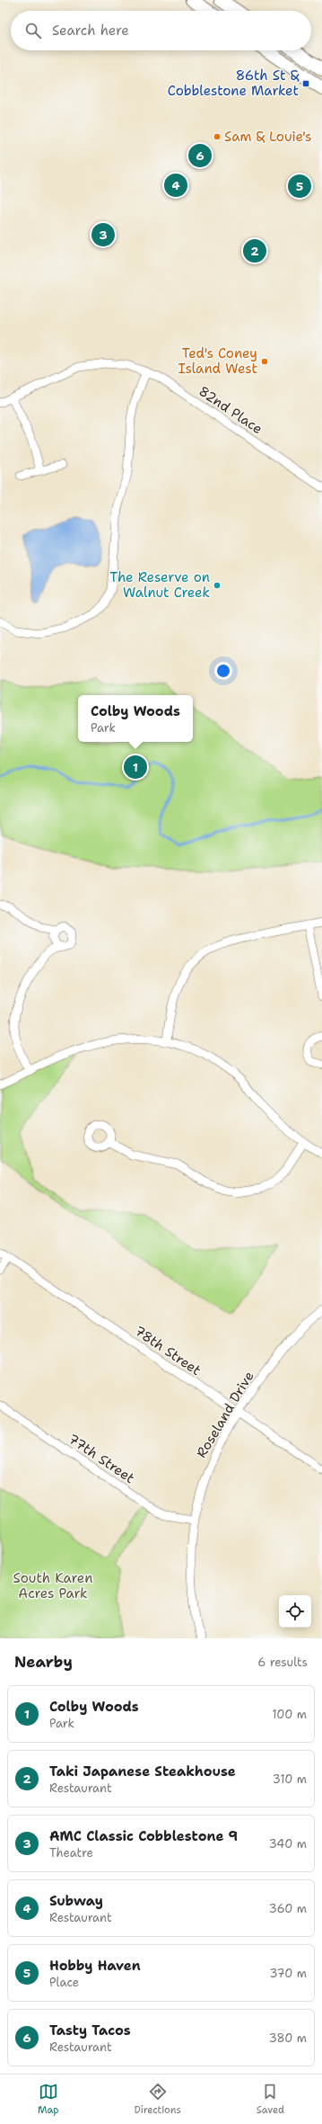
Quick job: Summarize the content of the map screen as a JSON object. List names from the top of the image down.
{
  "streets": {
    "street": [
      "82nd Place",
      "78th Street",
      "Roseland Drive",
      "77th Street"
    ]
  },
  "crossings": [
    ["78th Street", "Roseland Drive"],
    ["Roseland Drive", "77th Street"]
  ],
  "parks": ["South Karen Acres Park"],
  "places": {
    "transit": ["86th St & Cobblestone Market"],
    "other": ["Sam & Louie's", "Ted's Coney Island West", "The Reserve on Walnut Creek"]
  },
  "page": {
    "search": "Search here",
    "pins": [
      "6",
      "4",
      "5",
      "3",
      "2",
      "1"
    ],
    "popup": ["Colby Woods", "Park"],
    "heading": ["Nearby", "6 results"],
    "list": [
      {
        "mark": "1",
        "name": "Colby Woods",
        "note": "Park",
        "value": "100 m"
      },
      {
        "mark": "2",
        "name": "Taki Japanese Steakhouse",
        "note": "Restaurant",
        "value": "310 m"
      },
      {
        "mark": "3",
        "name": "AMC Classic Cobblestone 9",
        "note": "Theatre",
        "value": "340 m"
      },
      {
        "mark": "4",
        "name": "Subway",
        "note": "Restaurant",
        "value": "360 m"
      },
      {
        "mark": "5",
        "name": "Hobby Haven",
        "note": "Place",
        "value": "370 m"
      },
      {
        "mark": "6",
        "name": "Tasty Tacos",
        "note": "Restaurant",
        "value": "380 m"
      }
    ],
    "nav": ["Map", "Directions", "Saved"]
  }
}
